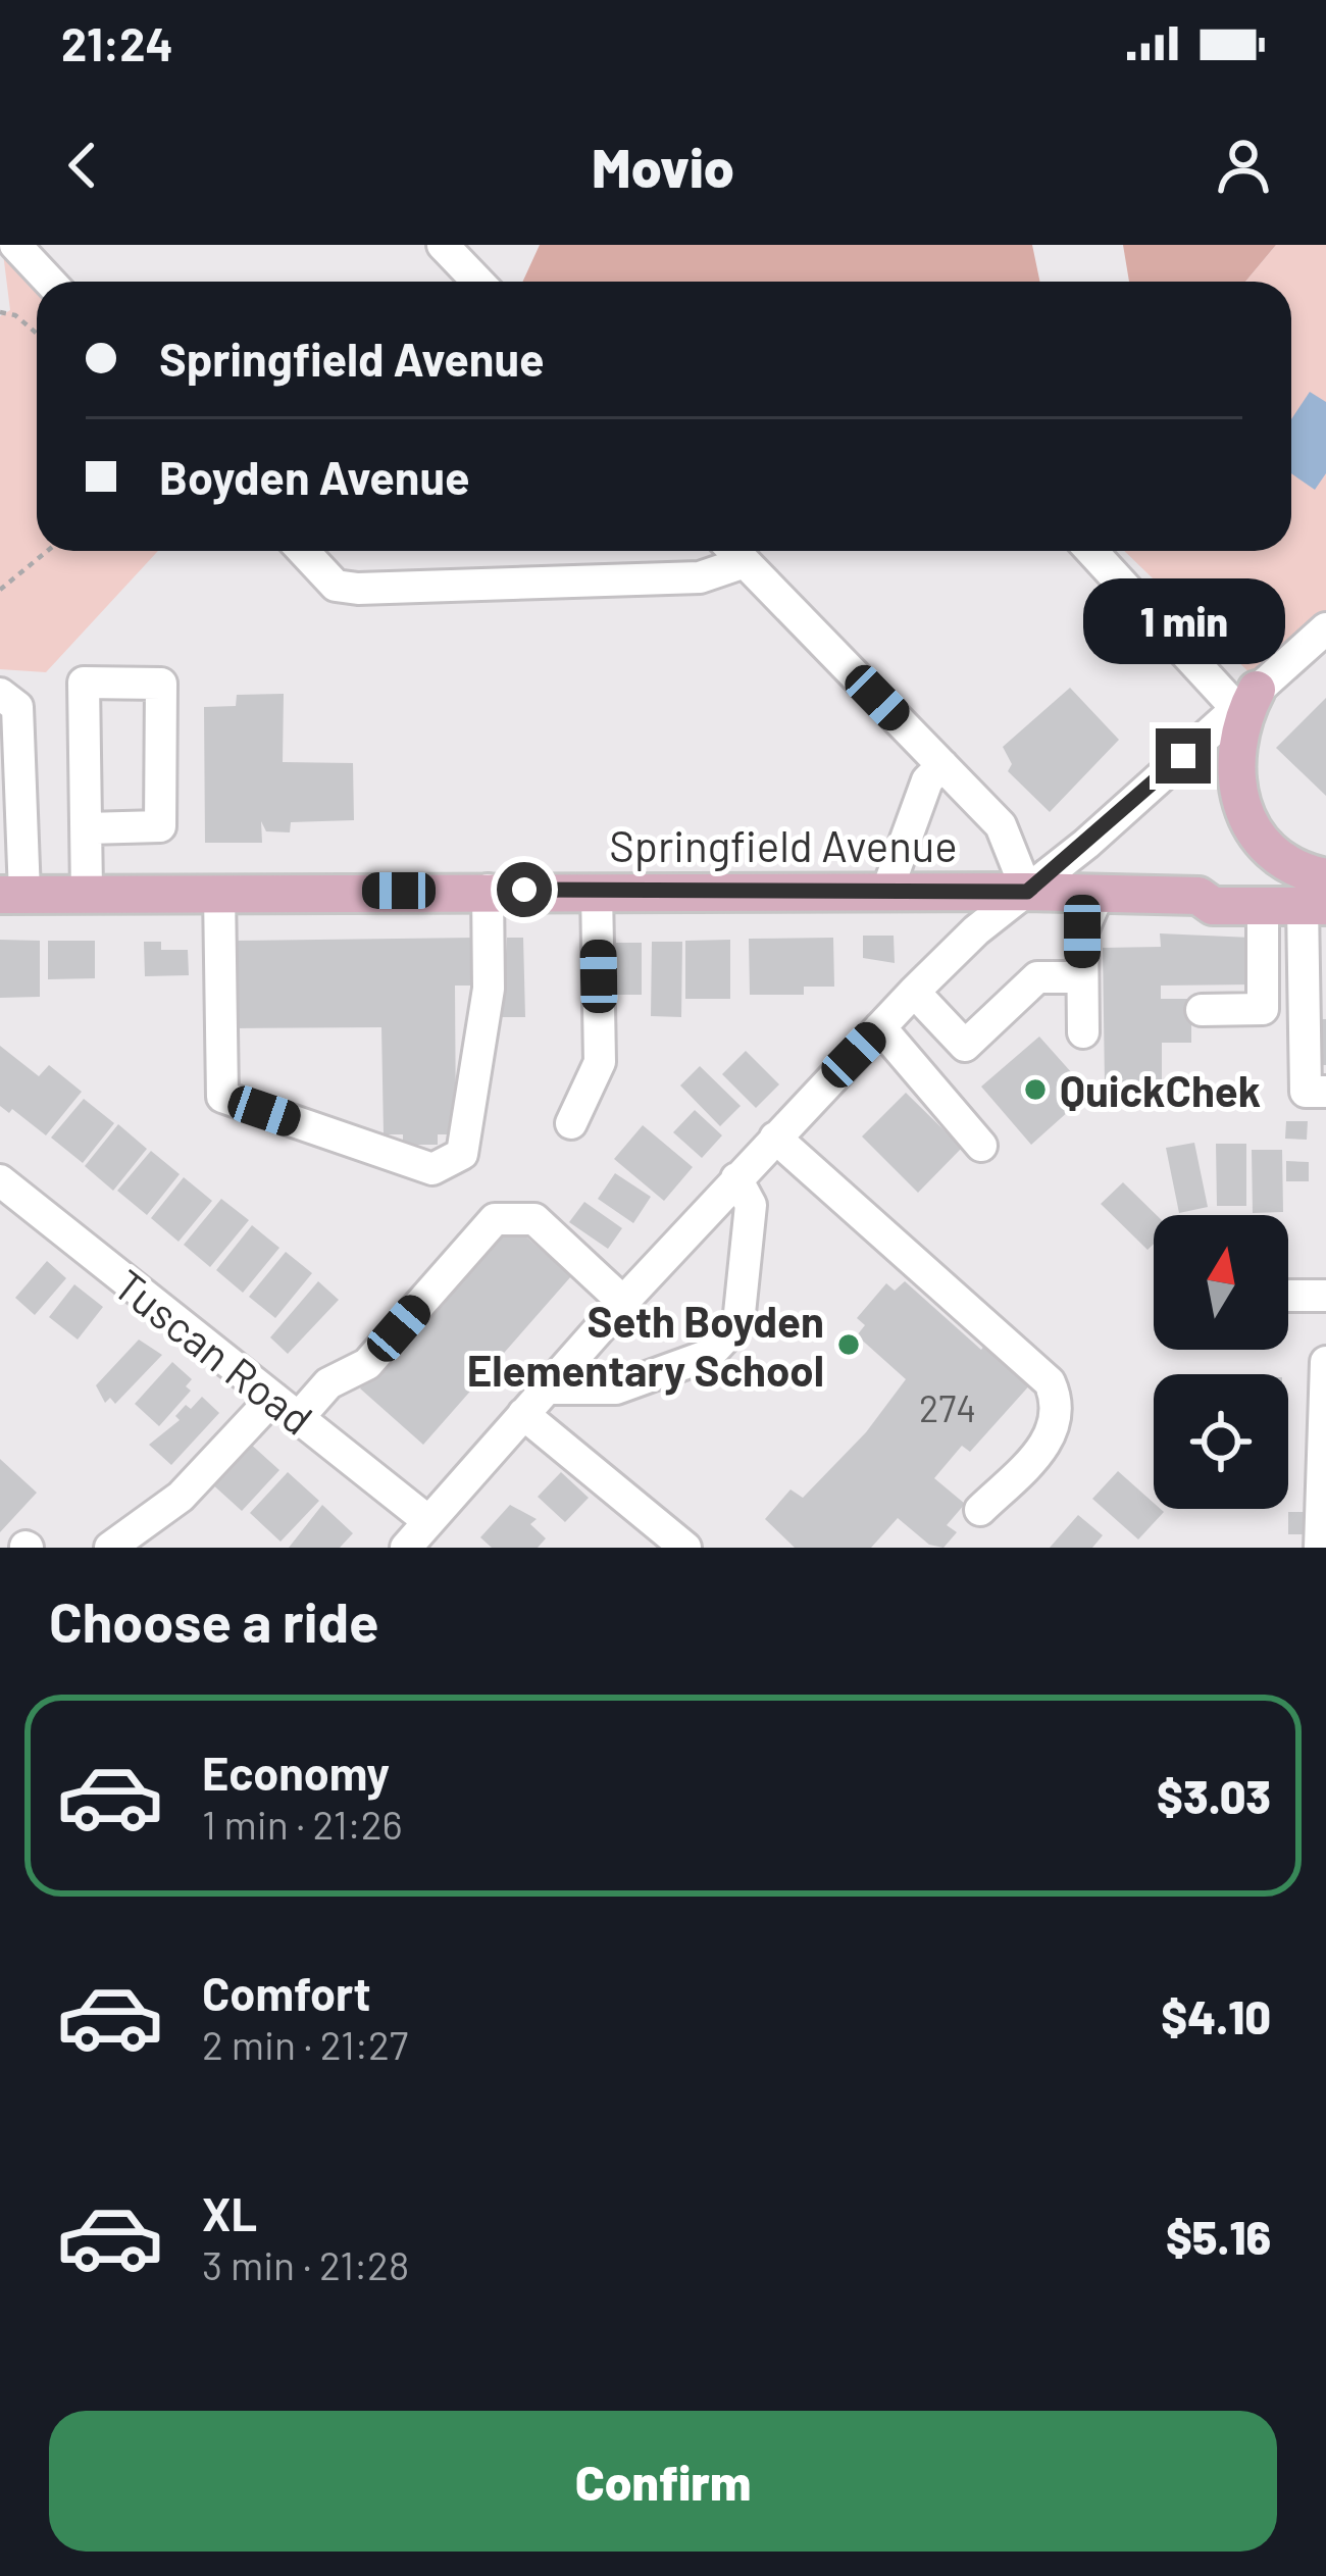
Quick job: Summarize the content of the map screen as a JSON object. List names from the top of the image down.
{
  "streets": {
    "main road": ["Springfield Avenue"],
    "street": ["Tuscan Road"]
  },
  "places": ["QuickChek", "Seth Boyden Elementary School"],
  "house_numbers": ["274"],
  "north": "top",
  "page": {
    "status": "21:24",
    "header": "Movio",
    "banner": ["Springfield Avenue", "Boyden Avenue"],
    "bubble": "1 min",
    "heading": "Choose a ride",
    "list": [
      {
        "name": "Economy",
        "note": "1 min · 21:26",
        "value": "$3.03"
      },
      {
        "name": "Comfort",
        "note": "2 min · 21:27",
        "value": "$4.10"
      },
      {
        "name": "XL",
        "note": "3 min · 21:28",
        "value": "$5.16"
      }
    ],
    "buttons": "Confirm"
  }
}
